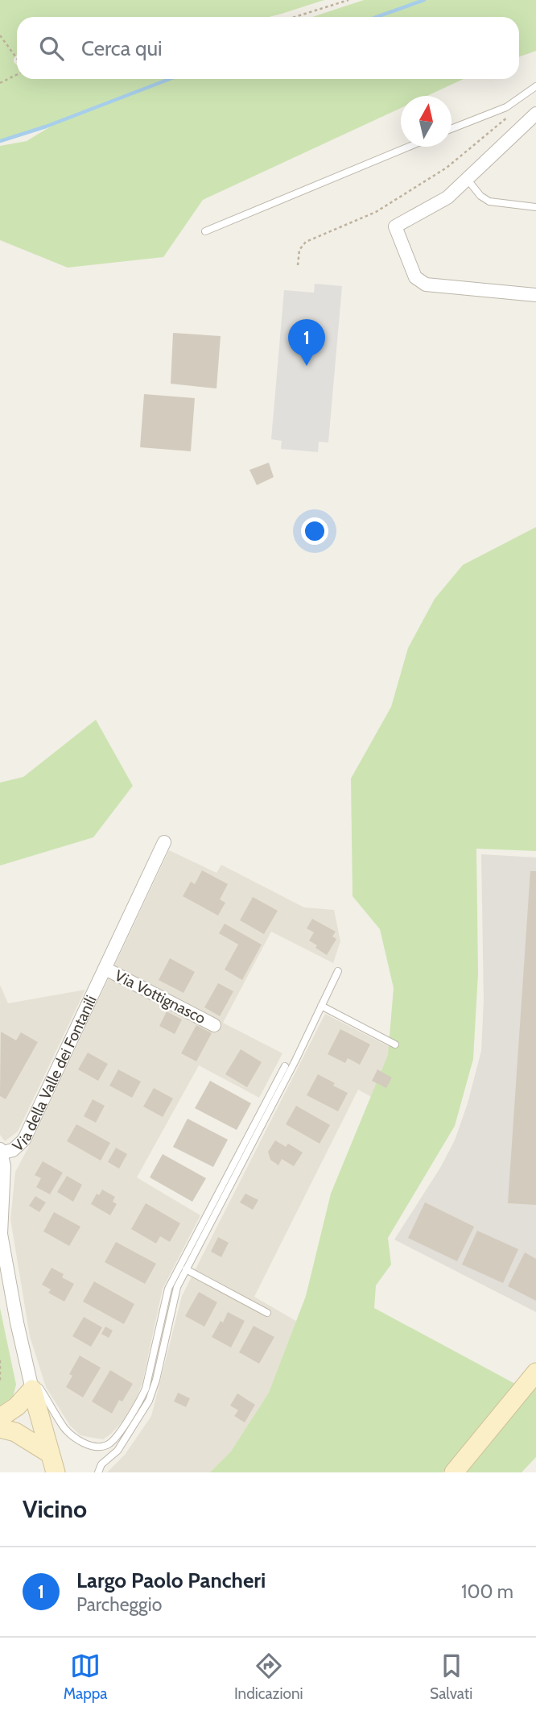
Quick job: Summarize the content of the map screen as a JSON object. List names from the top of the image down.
{
  "streets": {
    "street": ["Via Vottignasco", "Via della Valle dei Fontanili"]
  },
  "crossings": [
    ["Via Vottignasco", "Via della Valle dei Fontanili"]
  ],
  "north": "top",
  "page": {
    "search": "Cerca qui",
    "pins": "1",
    "heading": "Vicino",
    "list": [
      {
        "mark": "1",
        "name": "Largo Paolo Pancheri",
        "note": "Parcheggio",
        "value": "100 m"
      }
    ],
    "nav": ["Mappa", "Indicazioni", "Salvati"]
  }
}
